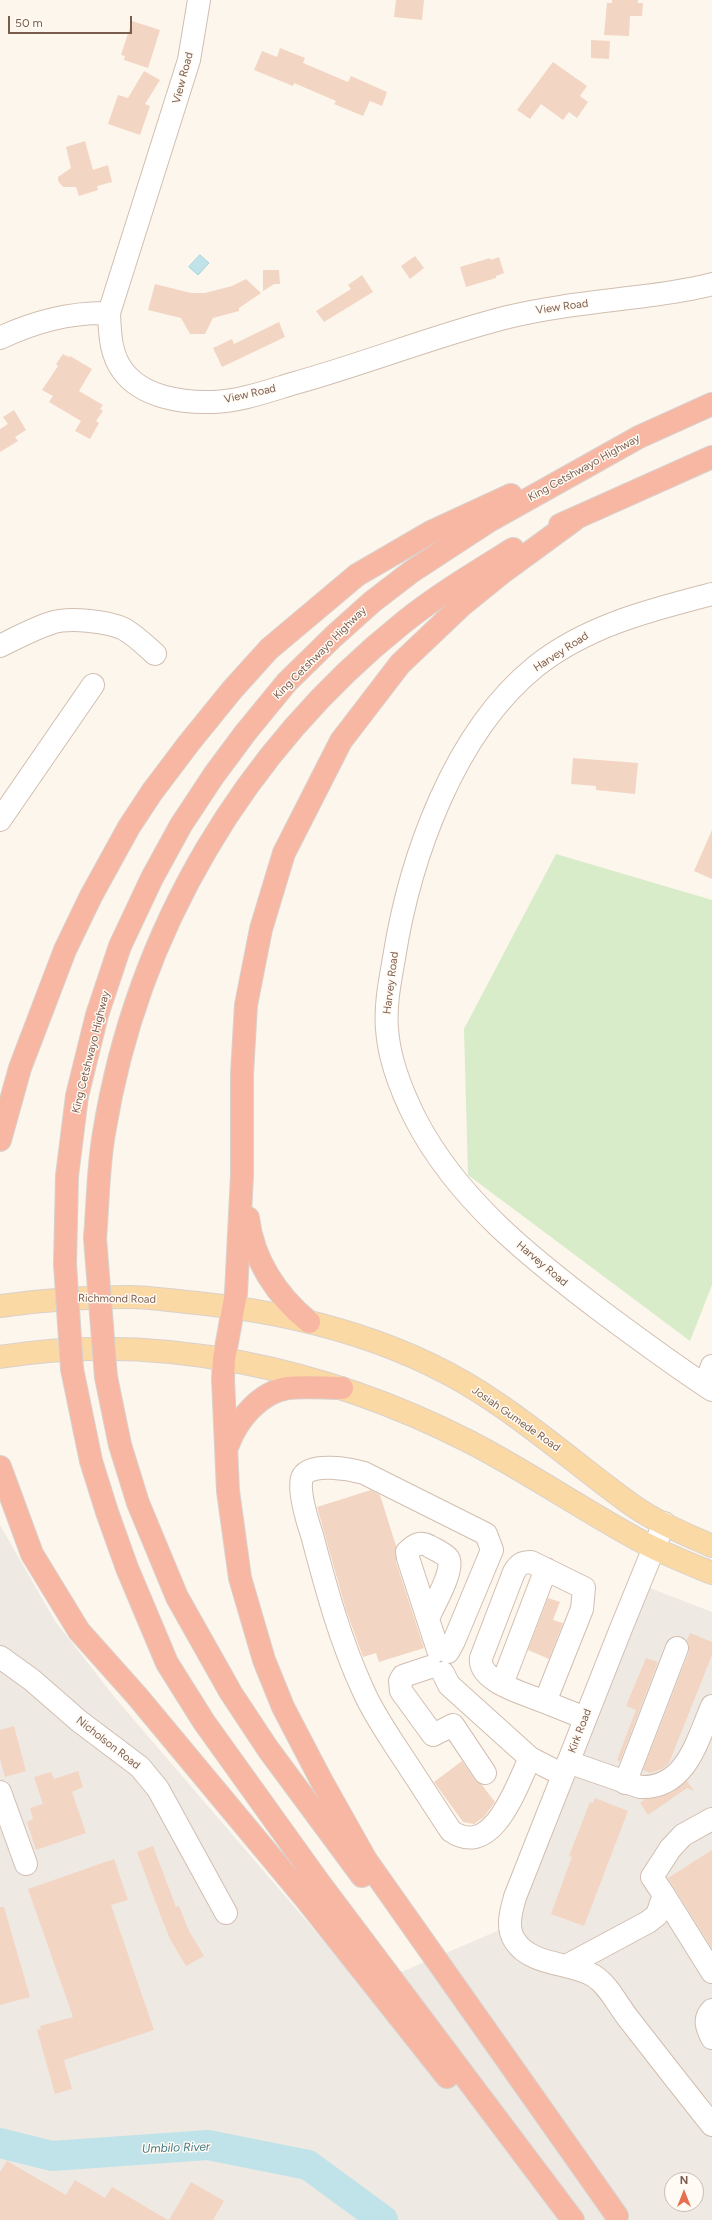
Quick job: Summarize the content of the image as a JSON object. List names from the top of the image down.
{
  "streets": {
    "highway": ["King Cetshwayo Highway"],
    "main road": ["Richmond Road", "Josiah Gumede Road"],
    "street": [
      "View Road",
      "Harvey Road",
      "Kirk Road",
      "Nicholson Road"
    ]
  },
  "crossings": [
    ["Richmond Road", "Josiah Gumede Road"],
    ["Josiah Gumede Road", "Kirk Road"]
  ],
  "water": ["Umbilo River"],
  "scale_bar": "50 m",
  "north": "top"
}
